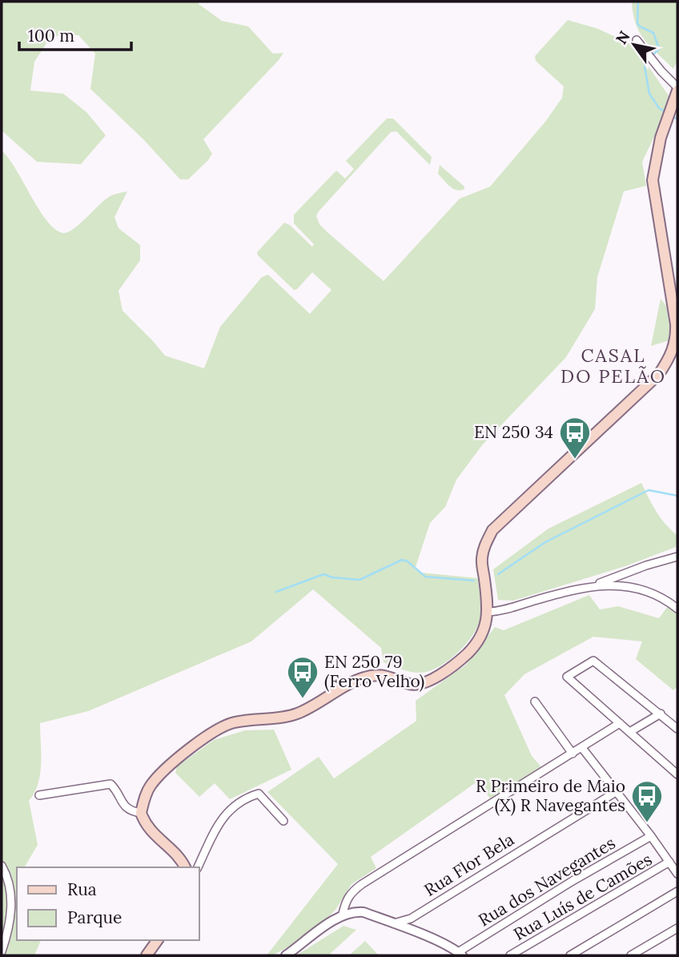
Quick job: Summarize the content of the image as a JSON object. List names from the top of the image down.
{
  "streets": {
    "street": ["Rua Flor Bela", "Rua dos Navegantes", "Rua Luís de Camões"]
  },
  "districts": ["CASAL DO PELÃO"],
  "places": {
    "bus stop": ["EN 250 34", "EN 250 79 (Ferro Velho)", "R Primeiro de Maio (X) R Navegantes"]
  },
  "legend": ["Rua", "Parque"],
  "scale_bar": "100 m",
  "north": "top left"
}
